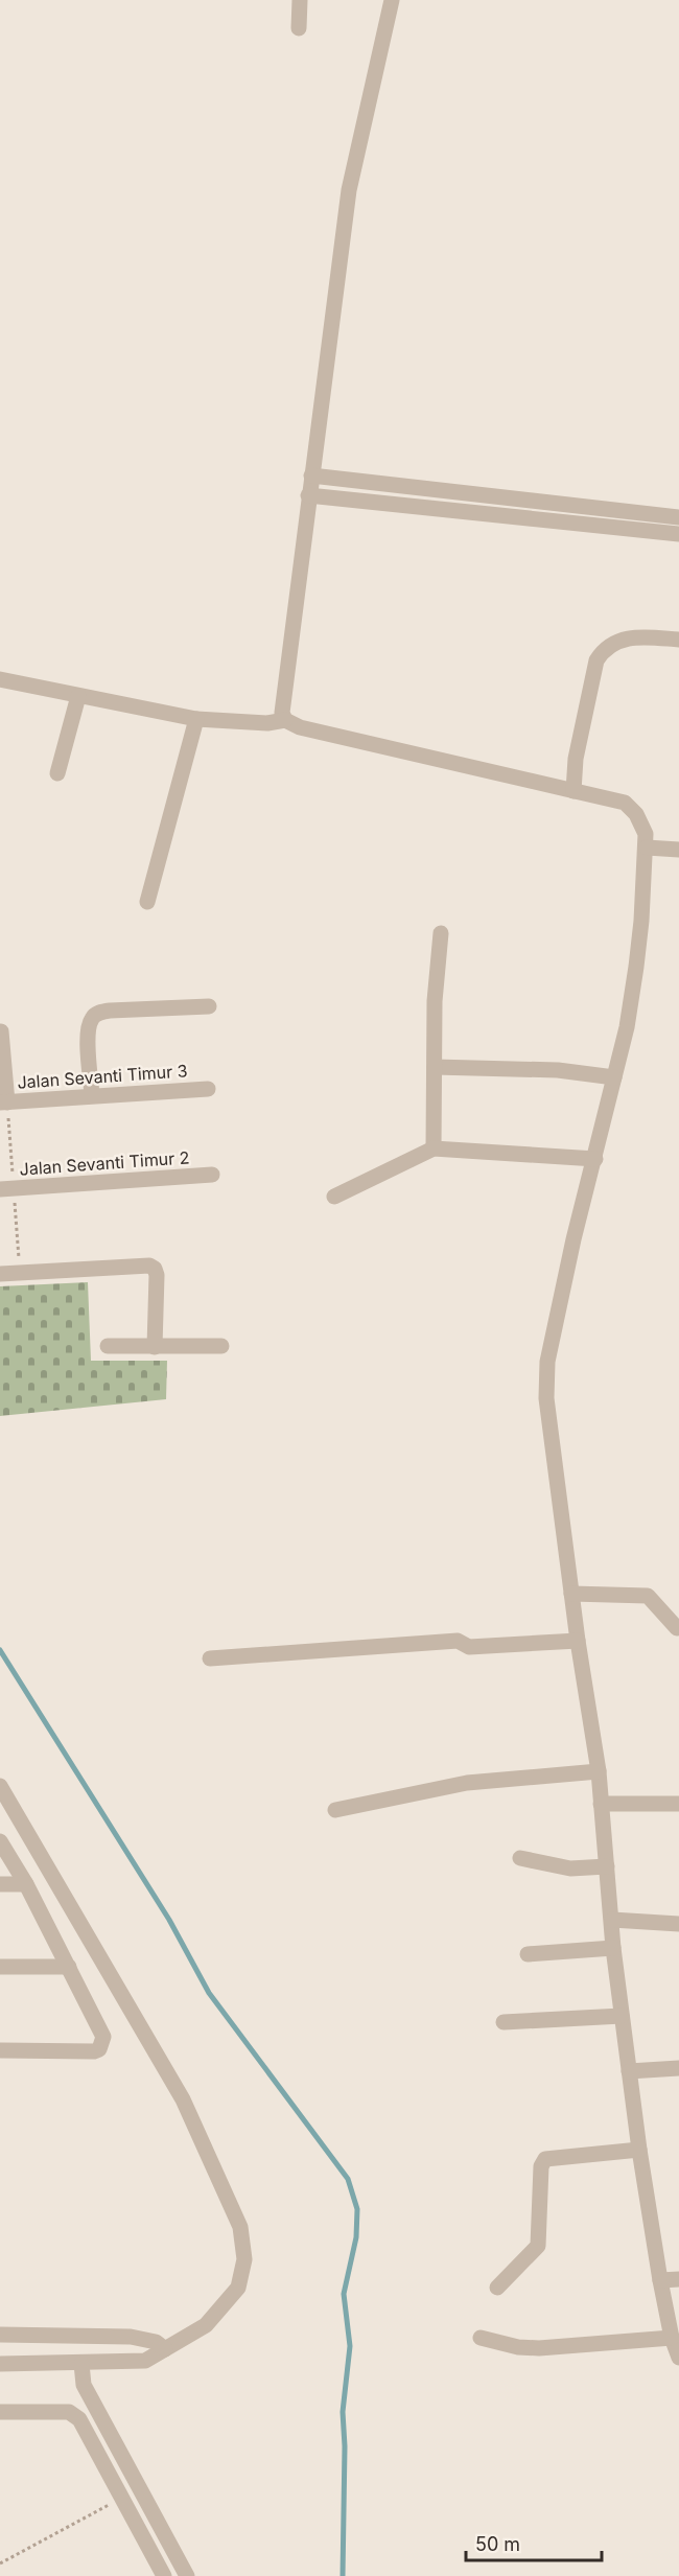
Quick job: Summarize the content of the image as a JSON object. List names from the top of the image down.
{
  "streets": {
    "street": ["Jalan Sevanti Timur 3", "Jalan Sevanti Timur 2"]
  },
  "scale_bar": "50 m"
}
